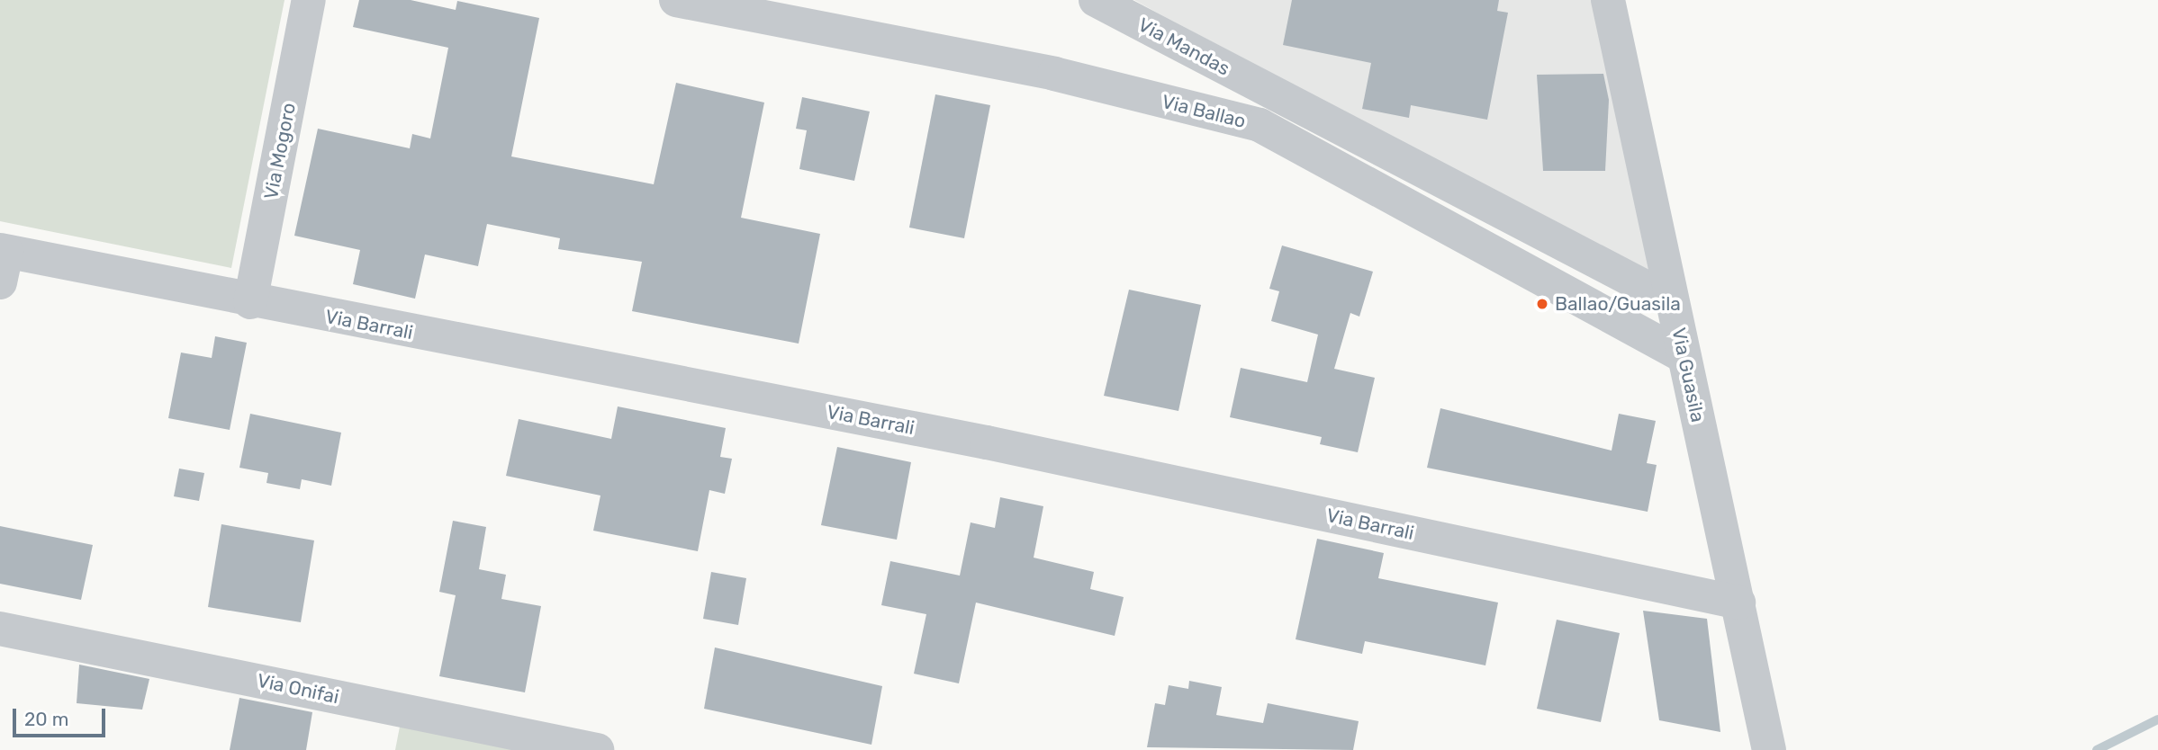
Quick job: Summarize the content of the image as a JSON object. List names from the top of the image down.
{
  "streets": {
    "street": [
      "Via Mandas",
      "Via Ballao",
      "Via Mogoro",
      "Via Barrali",
      "Via Guasila",
      "Via Onifai"
    ]
  },
  "crossings": [
    ["Via Mandas", "Via Guasila"],
    ["Via Ballao", "Via Guasila"],
    ["Via Mogoro", "Via Barrali"],
    ["Via Barrali", "Via Guasila"]
  ],
  "places": ["Ballao/Guasila"],
  "scale_bar": "20 m"
}
